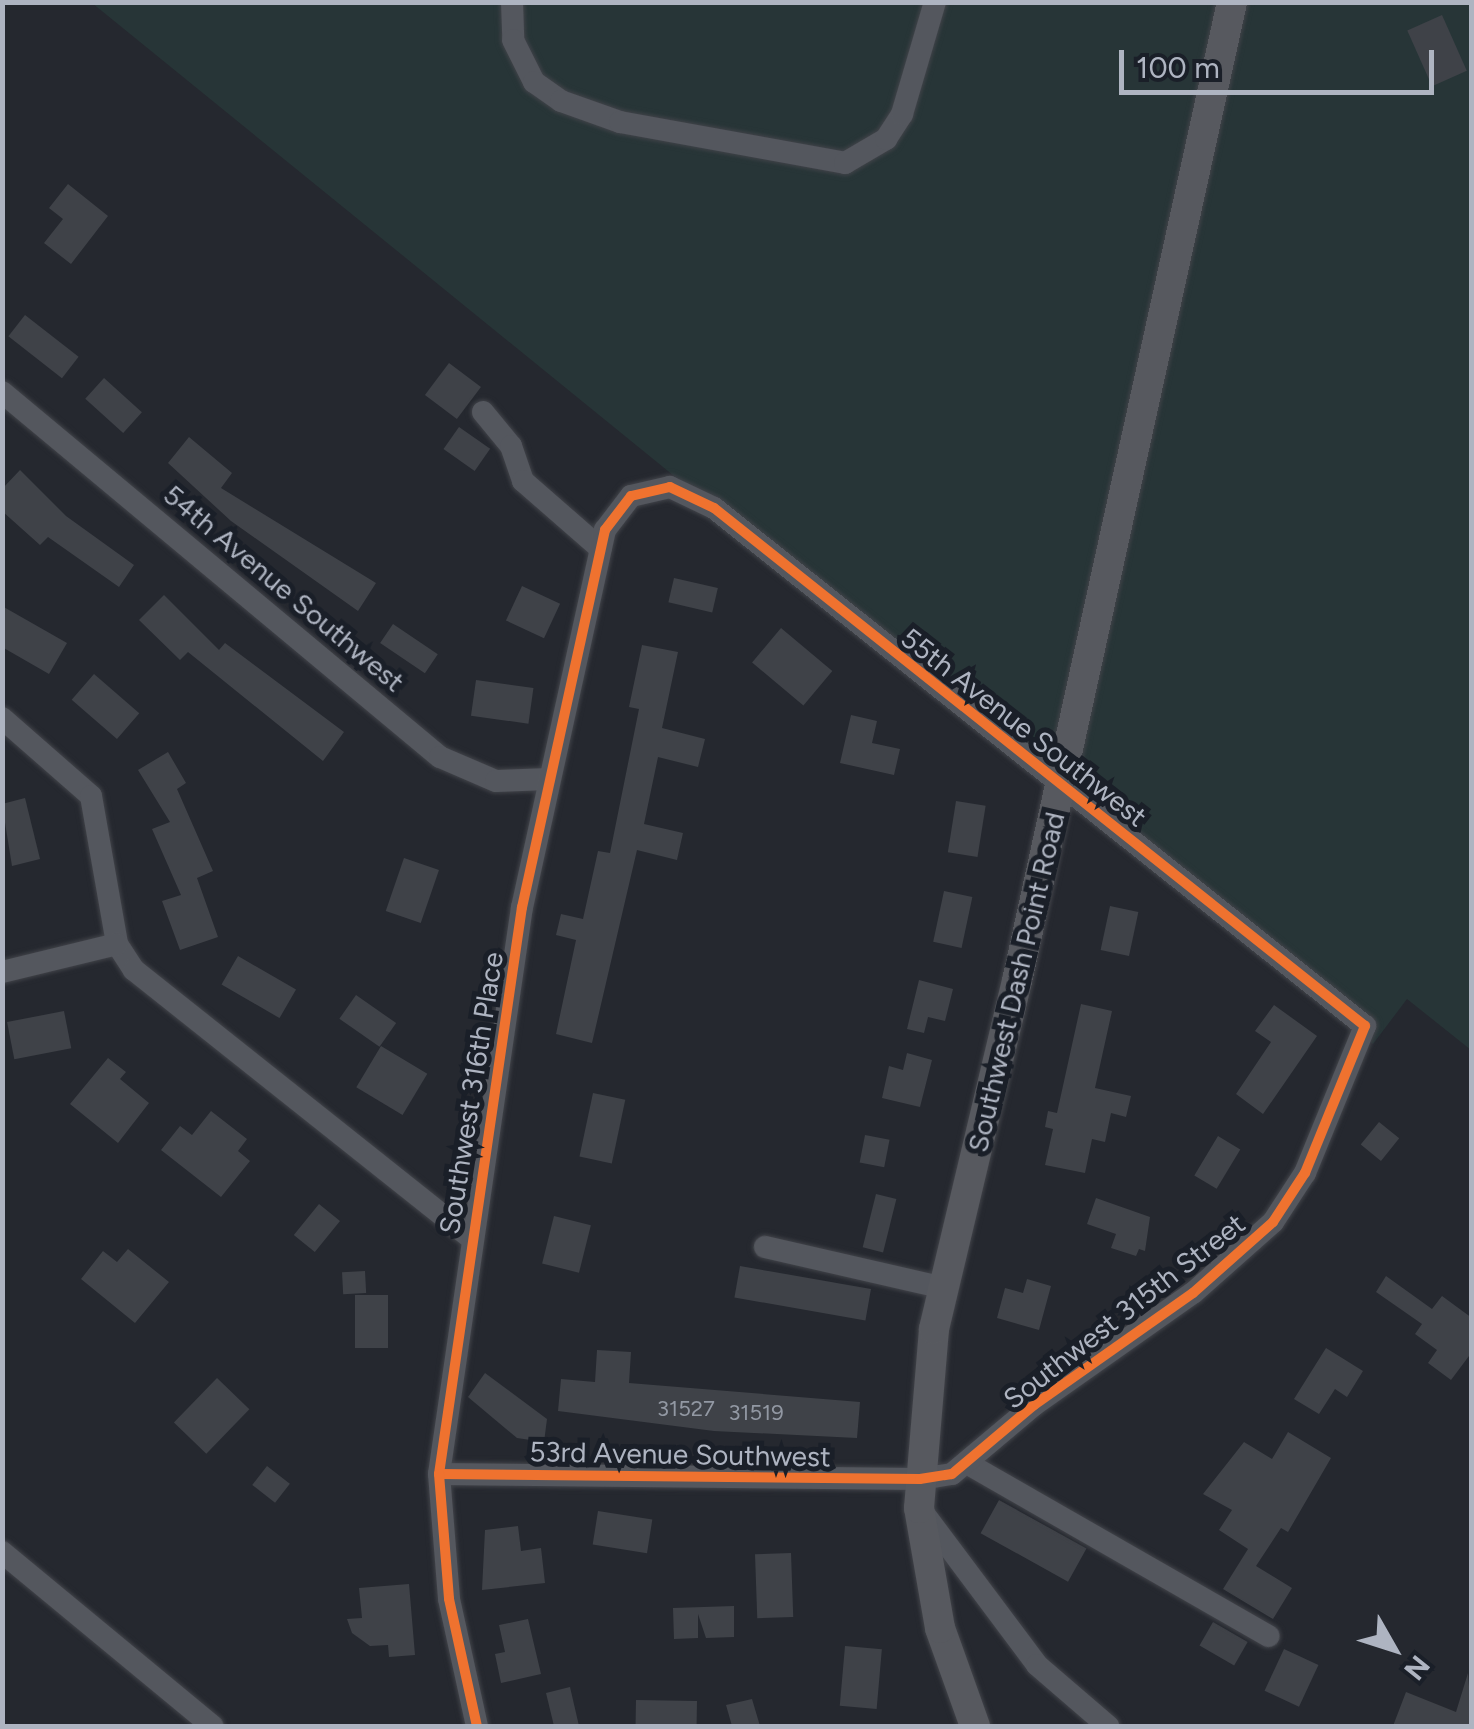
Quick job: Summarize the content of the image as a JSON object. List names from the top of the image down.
{
  "streets": {
    "main road": ["Southwest Dash Point Road"],
    "street": [
      "54th Avenue Southwest",
      "55th Avenue Southwest",
      "Southwest 316th Place",
      "Southwest 315th Street",
      "53rd Avenue Southwest"
    ]
  },
  "crossings": [
    ["54th Avenue Southwest", "Southwest 316th Place"],
    ["55th Avenue Southwest", "Southwest Dash Point Road"],
    ["55th Avenue Southwest", "Southwest 316th Place"],
    ["55th Avenue Southwest", "Southwest 315th Street"],
    ["Southwest Dash Point Road", "Southwest 315th Street"],
    ["Southwest Dash Point Road", "53rd Avenue Southwest"],
    ["Southwest 316th Place", "53rd Avenue Southwest"],
    ["Southwest 315th Street", "53rd Avenue Southwest"]
  ],
  "house_numbers": ["31527", "31519"],
  "scale_bar": "100 m",
  "north": "bottom right"
}
